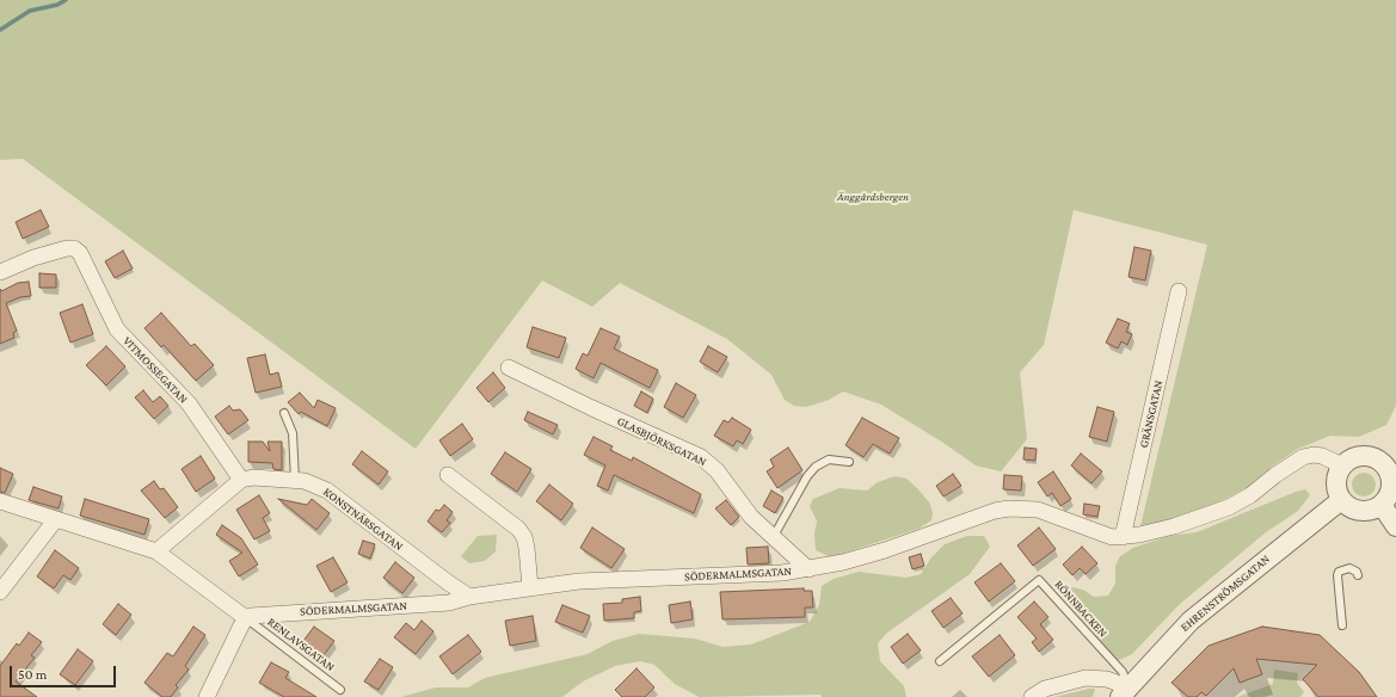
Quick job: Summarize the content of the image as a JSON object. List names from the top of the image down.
{
  "streets": {
    "street": [
      "VITMOSSEGATAN",
      "GRÄNSGATAN",
      "GLASBJÖRKSGATAN",
      "KONSTNÄRSGATAN",
      "SÖDERMALMSGATAN",
      "EHRENSTRÖMSGATAN"
    ],
    "lane": ["RÖNNBACKEN", "RENLAVSGATAN"]
  },
  "crossings": [
    ["VITMOSSEGATAN", "KONSTNÄRSGATAN"],
    ["GRÄNSGATAN", "SÖDERMALMSGATAN"],
    ["GLASBJÖRKSGATAN", "SÖDERMALMSGATAN"],
    ["KONSTNÄRSGATAN", "SÖDERMALMSGATAN"],
    ["SÖDERMALMSGATAN", "EHRENSTRÖMSGATAN"],
    ["SÖDERMALMSGATAN", "RENLAVSGATAN"],
    ["EHRENSTRÖMSGATAN", "RÖNNBACKEN"]
  ],
  "parks": ["Änggårdsbergen"],
  "scale_bar": "50 m"
}
